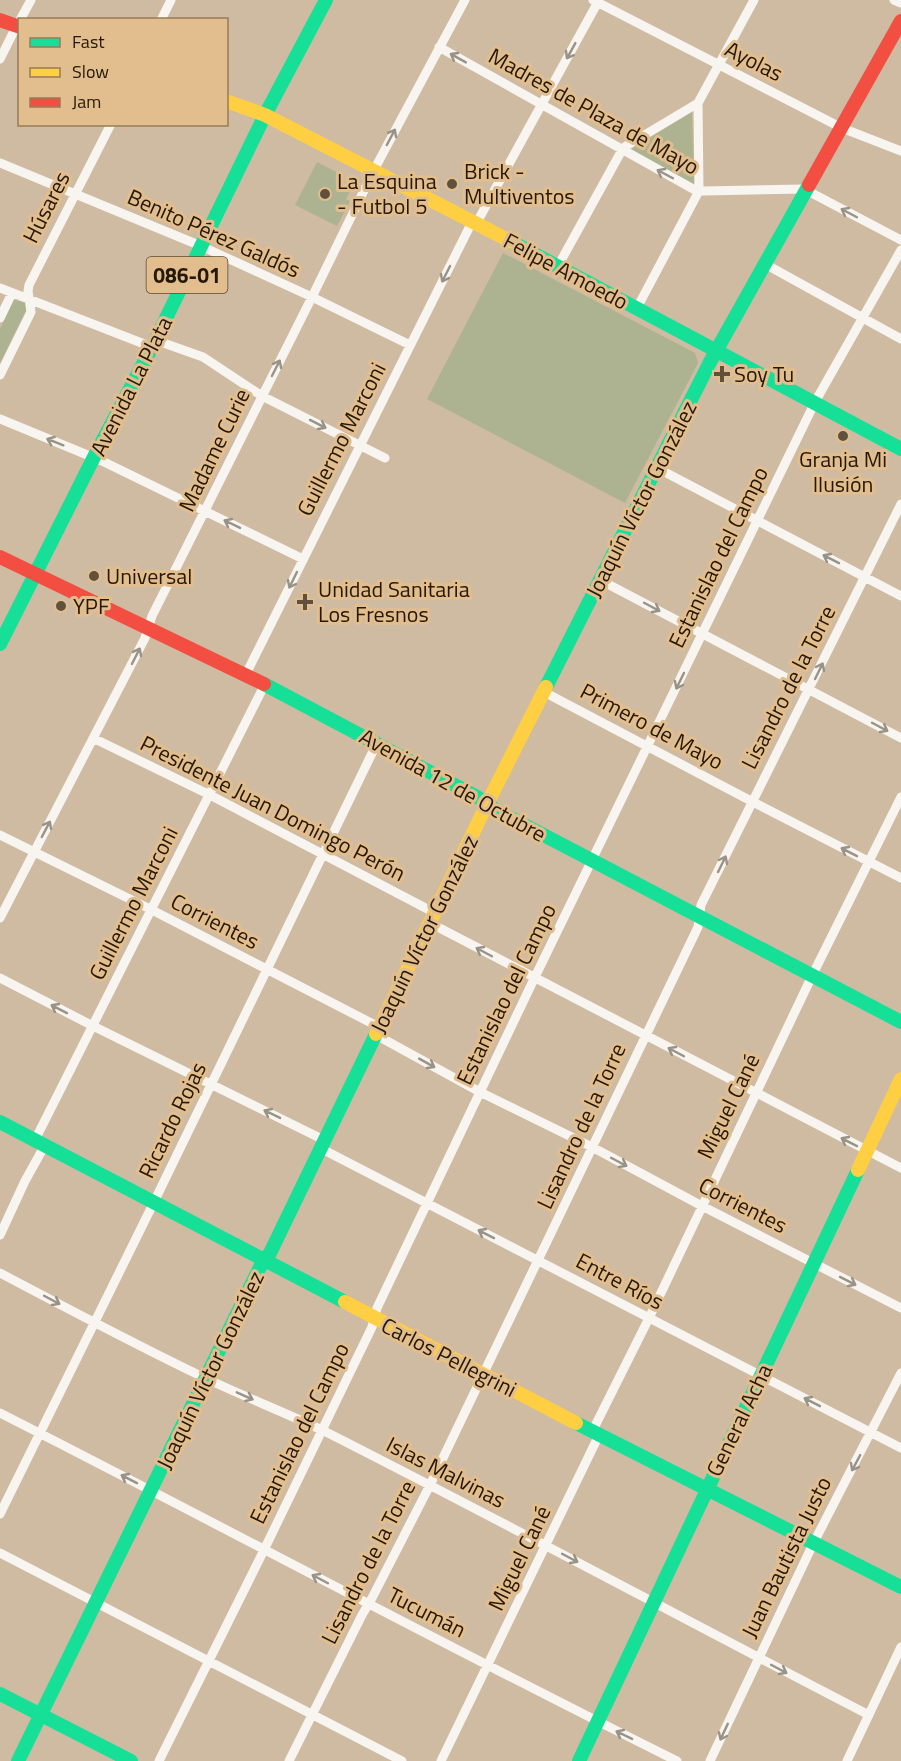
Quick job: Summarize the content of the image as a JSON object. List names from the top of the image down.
{
  "streets": {
    "street": [
      "Ayolas",
      "Madres de Plaza de Mayo",
      "Húsares",
      "Benito Pérez Galdós",
      "Felipe Amoedo",
      "086-01",
      "Avenida La Plata",
      "Guillermo Marconi",
      "Madame Curie",
      "Joaquín Víctor González",
      "Estanislao del Campo",
      "Lisandro de la Torre",
      "Primero de Mayo",
      "Avenida 12 de Octubre",
      "Presidente Juan Domingo Perón",
      "Corrientes",
      "Miguel Cané",
      "Ricardo Rojas",
      "Entre Ríos",
      "Carlos Pellegrini",
      "General Acha",
      "Islas Malvinas",
      "Juan Bautista Justo",
      "Tucumán"
    ]
  },
  "crossings": [
    ["Ayolas", "Guillermo Marconi"],
    ["Ayolas", "Joaquín Víctor González"],
    ["Madres de Plaza de Mayo", "Guillermo Marconi"],
    ["Madres de Plaza de Mayo", "Madame Curie"],
    ["Madres de Plaza de Mayo", "Joaquín Víctor González"],
    ["Húsares", "Benito Pérez Galdós"],
    ["Benito Pérez Galdós", "Avenida La Plata"],
    ["Benito Pérez Galdós", "Guillermo Marconi"],
    ["Benito Pérez Galdós", "Madame Curie"],
    ["Felipe Amoedo", "Avenida La Plata"],
    ["Felipe Amoedo", "Guillermo Marconi"],
    ["Felipe Amoedo", "Madame Curie"],
    ["Felipe Amoedo", "Joaquín Víctor González"],
    ["Felipe Amoedo", "Estanislao del Campo"],
    ["Avenida La Plata", "Avenida 12 de Octubre"],
    ["Guillermo Marconi", "Avenida 12 de Octubre"],
    ["Guillermo Marconi", "Presidente Juan Domingo Perón"],
    ["Guillermo Marconi", "Corrientes"],
    ["Guillermo Marconi", "Entre Ríos"],
    ["Guillermo Marconi", "Carlos Pellegrini"],
    ["Madame Curie", "Avenida 12 de Octubre"],
    ["Madame Curie", "Presidente Juan Domingo Perón"],
    ["Madame Curie", "Corrientes"],
    ["Joaquín Víctor González", "Primero de Mayo"],
    ["Joaquín Víctor González", "Avenida 12 de Octubre"],
    ["Joaquín Víctor González", "Presidente Juan Domingo Perón"],
    ["Joaquín Víctor González", "Corrientes"],
    ["Joaquín Víctor González", "Entre Ríos"],
    ["Joaquín Víctor González", "Carlos Pellegrini"],
    ["Joaquín Víctor González", "Islas Malvinas"],
    ["Joaquín Víctor González", "Tucumán"],
    ["Estanislao del Campo", "Primero de Mayo"],
    ["Estanislao del Campo", "Avenida 12 de Octubre"],
    ["Estanislao del Campo", "Presidente Juan Domingo Perón"],
    ["Estanislao del Campo", "Corrientes"],
    ["Estanislao del Campo", "Entre Ríos"],
    ["Estanislao del Campo", "Carlos Pellegrini"],
    ["Estanislao del Campo", "Islas Malvinas"],
    ["Estanislao del Campo", "Tucumán"],
    ["Lisandro de la Torre", "Primero de Mayo"],
    ["Lisandro de la Torre", "Avenida 12 de Octubre"],
    ["Lisandro de la Torre", "Presidente Juan Domingo Perón"],
    ["Lisandro de la Torre", "Corrientes"],
    ["Lisandro de la Torre", "Entre Ríos"],
    ["Lisandro de la Torre", "Carlos Pellegrini"],
    ["Lisandro de la Torre", "Islas Malvinas"],
    ["Lisandro de la Torre", "Tucumán"],
    ["Primero de Mayo", "Miguel Cané"],
    ["Avenida 12 de Octubre", "Miguel Cané"],
    ["Avenida 12 de Octubre", "Ricardo Rojas"],
    ["Presidente Juan Domingo Perón", "Miguel Cané"],
    ["Presidente Juan Domingo Perón", "Ricardo Rojas"],
    ["Presidente Juan Domingo Perón", "General Acha"],
    ["Corrientes", "Miguel Cané"],
    ["Corrientes", "Ricardo Rojas"],
    ["Corrientes", "General Acha"],
    ["Miguel Cané", "Entre Ríos"],
    ["Miguel Cané", "Carlos Pellegrini"],
    ["Miguel Cané", "Islas Malvinas"],
    ["Miguel Cané", "Tucumán"],
    ["Ricardo Rojas", "Entre Ríos"],
    ["Ricardo Rojas", "Carlos Pellegrini"],
    ["Ricardo Rojas", "Islas Malvinas"],
    ["Ricardo Rojas", "Tucumán"],
    ["Entre Ríos", "General Acha"],
    ["Entre Ríos", "Juan Bautista Justo"],
    ["Carlos Pellegrini", "General Acha"],
    ["Carlos Pellegrini", "Juan Bautista Justo"],
    ["General Acha", "Islas Malvinas"],
    ["General Acha", "Tucumán"],
    ["Islas Malvinas", "Juan Bautista Justo"]
  ],
  "one_way": [
    "Madres de Plaza de Mayo",
    "Madame Curie",
    "Presidente Juan Domingo Perón",
    "Entre Ríos",
    "Islas Malvinas",
    "Juan Bautista Justo",
    "Tucumán"
  ],
  "places": {
    "other": [
      "Brick - Multiventos",
      "La Esquina - Futbol 5",
      "Granja Mi Ilusión",
      "Universal",
      "YPF"
    ],
    "health": ["Soy Tu", "Unidad Sanitaria Los Fresnos"]
  },
  "legend": ["Fast", "Slow", "Jam"]
}
